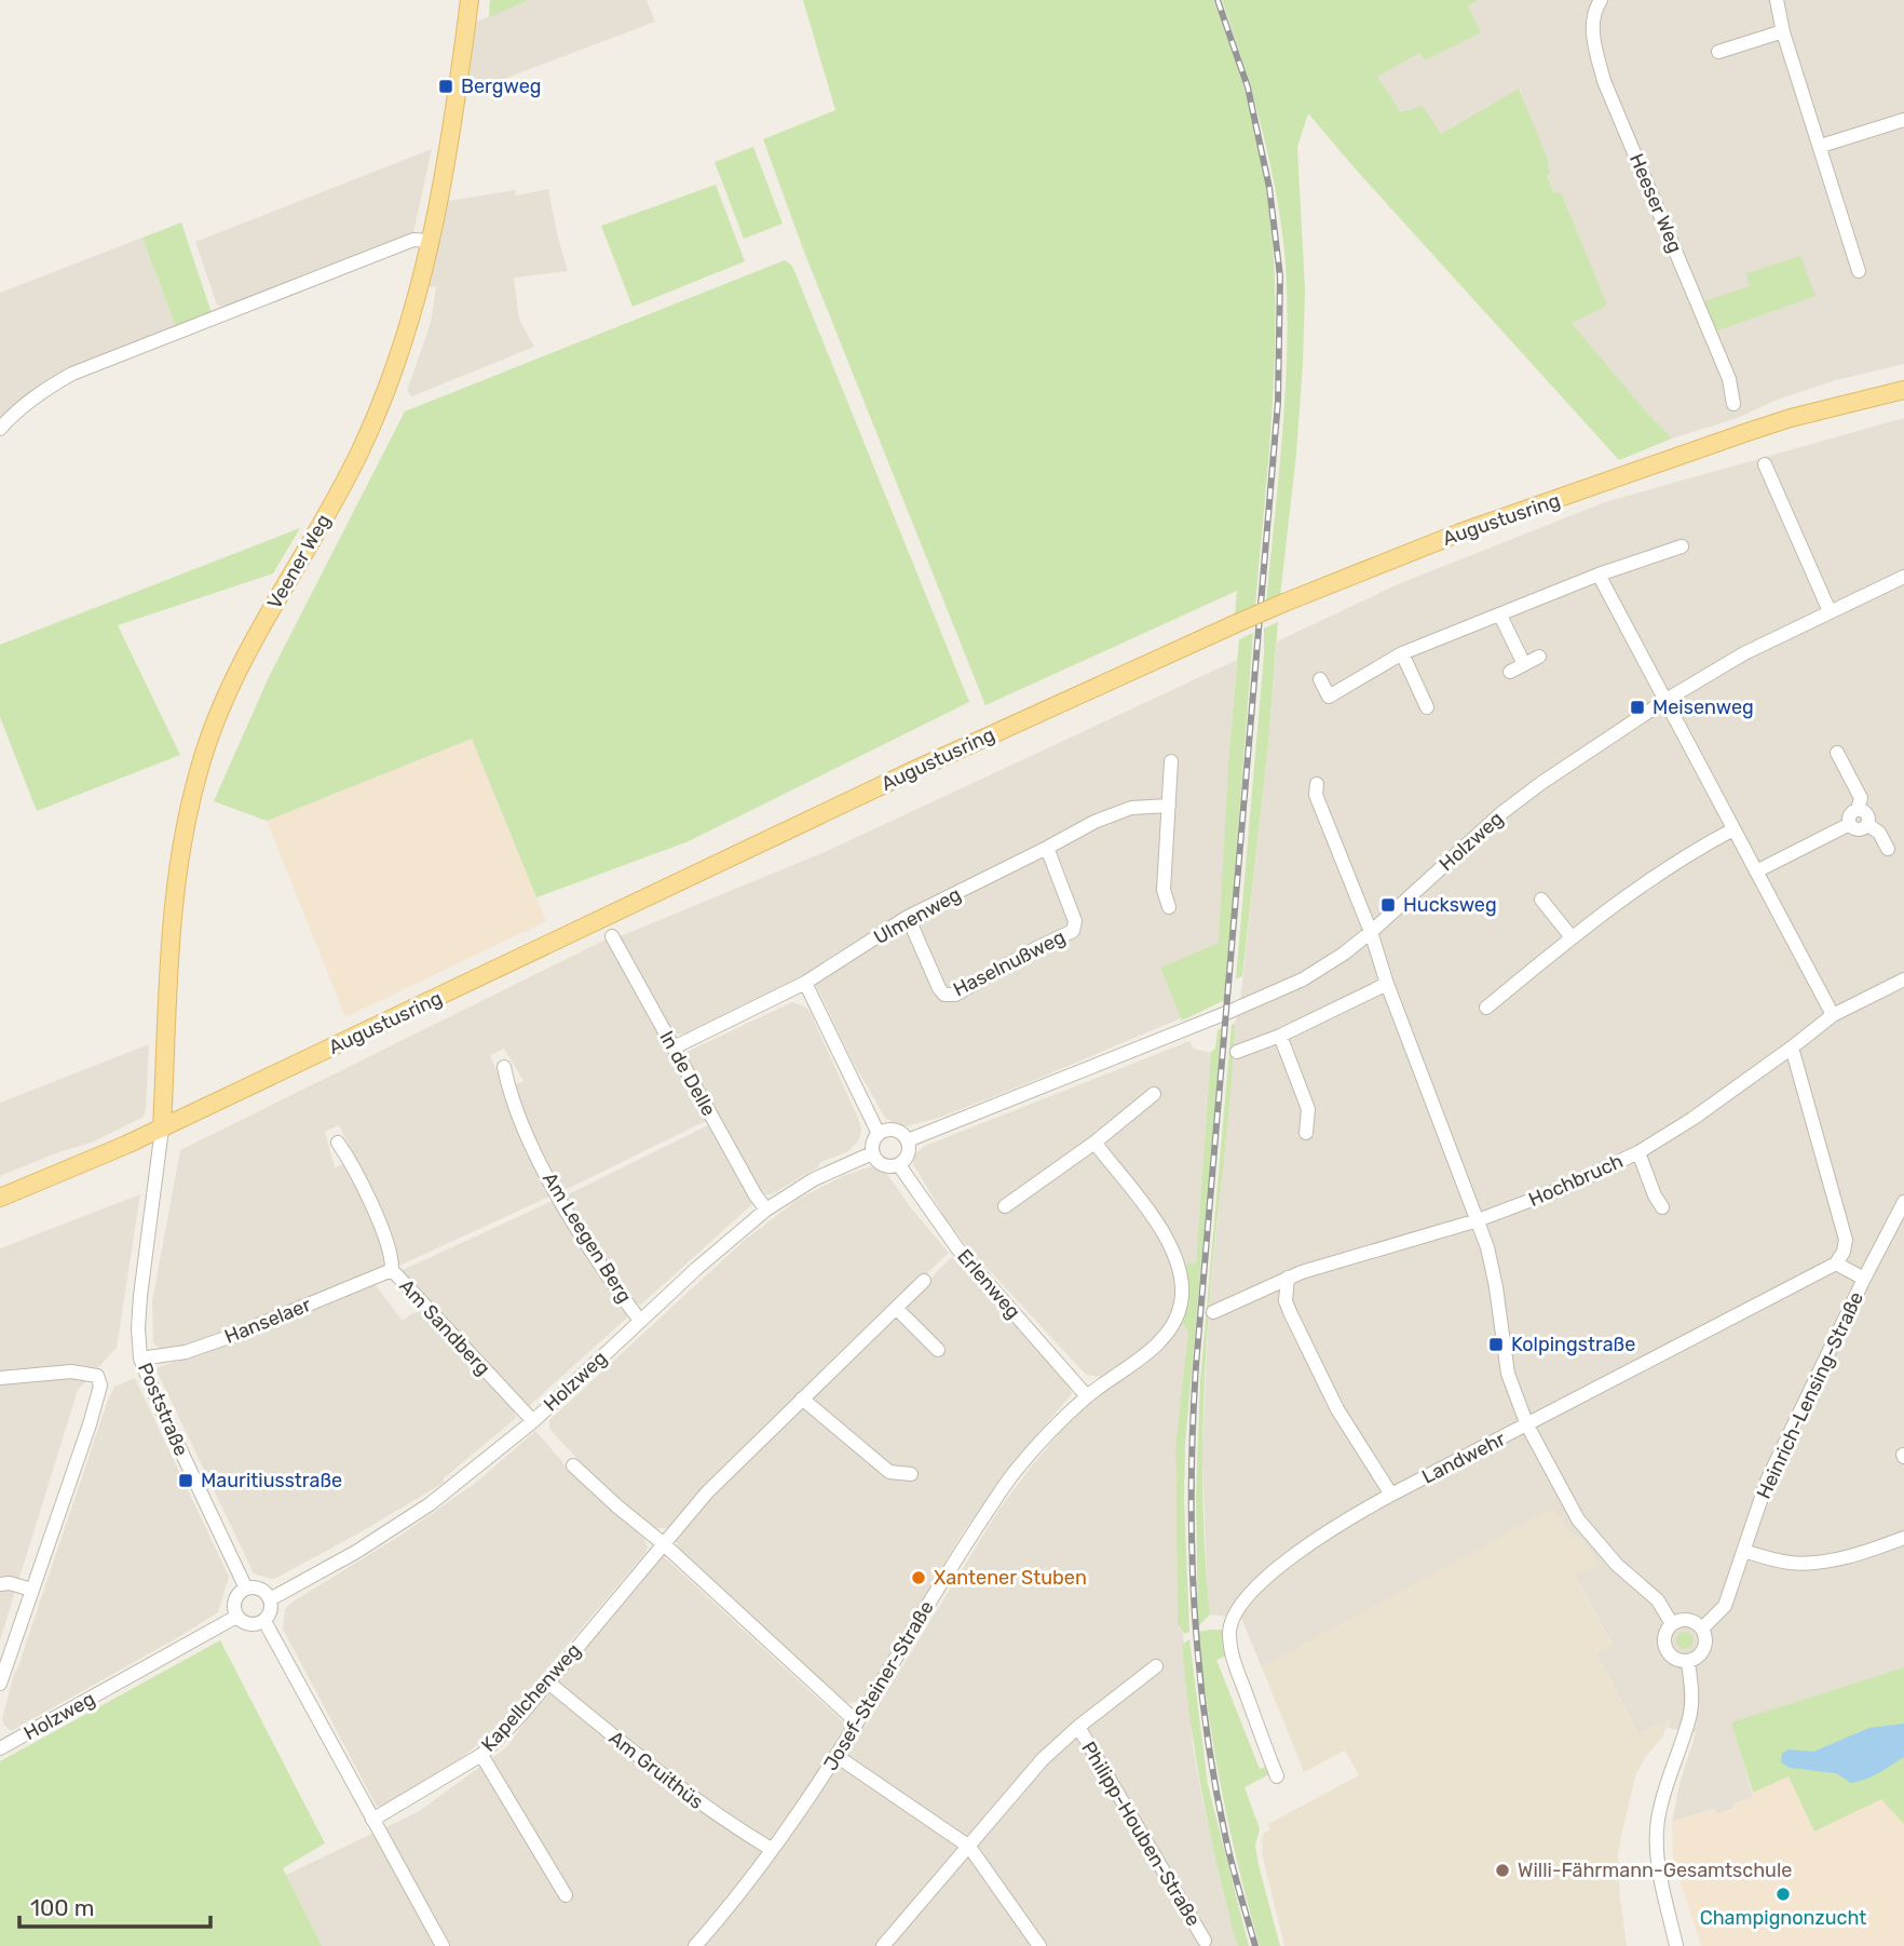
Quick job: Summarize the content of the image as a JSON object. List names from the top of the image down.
{
  "streets": {
    "main road": ["Augustusring", "Veener Weg"],
    "street": [
      "Heeser Weg",
      "Holzweg",
      "Ulmenweg",
      "Haselnußweg",
      "In de Delle",
      "Hochbruch",
      "Am Leegen Berg",
      "Erlenweg",
      "Hanselaer",
      "Am Sandberg",
      "Heinrich-Lensing-Straße",
      "Poststraße",
      "Landwehr",
      "Josef-Steiner-Straße",
      "Kapellchenweg",
      "Am Gruithüs",
      "Philipp-Houben-Straße"
    ]
  },
  "crossings": [
    ["Augustusring", "Veener Weg"],
    ["Augustusring", "Poststraße"],
    ["Veener Weg", "Poststraße"],
    ["Holzweg", "In de Delle"],
    ["Holzweg", "Am Leegen Berg"],
    ["Holzweg", "Erlenweg"],
    ["Holzweg", "Am Sandberg"],
    ["Holzweg", "Poststraße"],
    ["Ulmenweg", "Haselnußweg"],
    ["Ulmenweg", "In de Delle"],
    ["Erlenweg", "Josef-Steiner-Straße"],
    ["Hanselaer", "Am Sandberg"],
    ["Hanselaer", "Poststraße"],
    ["Josef-Steiner-Straße", "Am Gruithüs"],
    ["Kapellchenweg", "Am Gruithüs"]
  ],
  "places": {
    "transit": [
      "Bergweg",
      "Meisenweg",
      "Hucksweg",
      "Kolpingstraße",
      "Mauritiusstraße"
    ],
    "other": ["Xantener Stuben", "Willi-Fährmann-Gesamtschule", "Champignonzucht"]
  },
  "scale_bar": "100 m"
}
